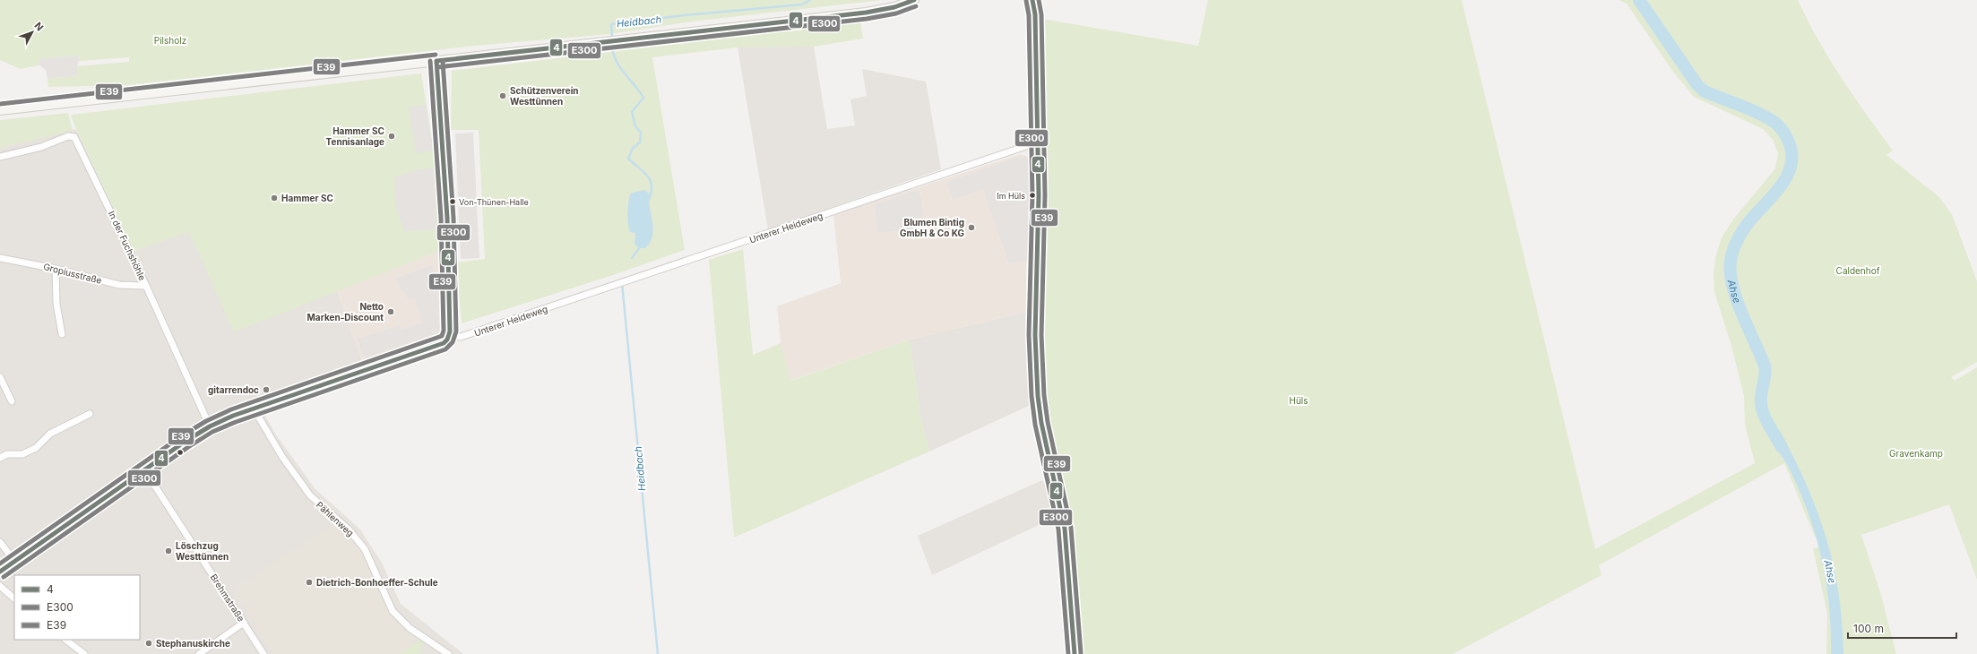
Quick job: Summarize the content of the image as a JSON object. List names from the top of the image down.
{
  "streets": {
    "street": [
      "Unterer Heideweg",
      "In der Fuchshöhle",
      "Gropiusstraße",
      "Pählenweg",
      "Brehmstraße"
    ]
  },
  "crossings": [
    ["In der Fuchshöhle", "Gropiusstraße"]
  ],
  "water": ["Heidbach", "Ahse"],
  "parks": [
    "Pilsholz",
    "Caldenhof",
    "Hüls",
    "Gravenkamp"
  ],
  "places": [
    "Schützenverein Westtünnen",
    "Hammer SC Tennisanlage",
    "Im Hüls",
    "Hammer SC",
    "Von-Thünen-Halle",
    "Blumen Bintig GmbH & Co KG",
    "Netto Marken-Discount",
    "gitarrendoc",
    "Löschzug Westtünnen",
    "Dietrich-Bonhoeffer-Schule",
    "Stephanuskirche"
  ],
  "lines": ["transit line 4", "transit line E39", "transit line E300"],
  "legend": ["4", "E300", "E39"],
  "scale_bar": "100 m",
  "north": "top right"
}
